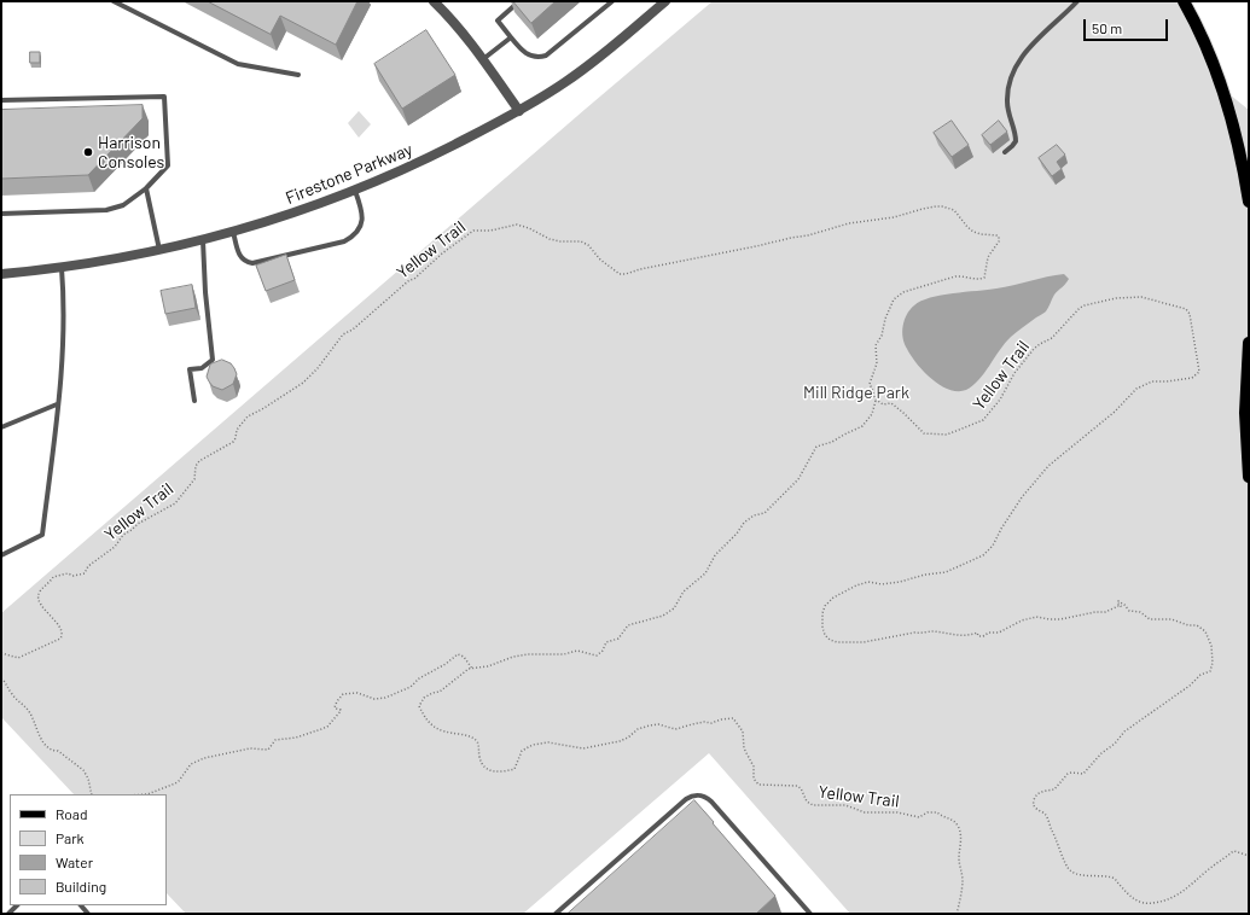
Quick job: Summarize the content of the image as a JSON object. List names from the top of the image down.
{
  "streets": {
    "street": ["Firestone Parkway"],
    "path": ["Yellow Trail"]
  },
  "parks": ["Mill Ridge Park"],
  "places": ["Harrison Consoles"],
  "legend": [
    "Road",
    "Park",
    "Water",
    "Building"
  ],
  "scale_bar": "50 m"
}
